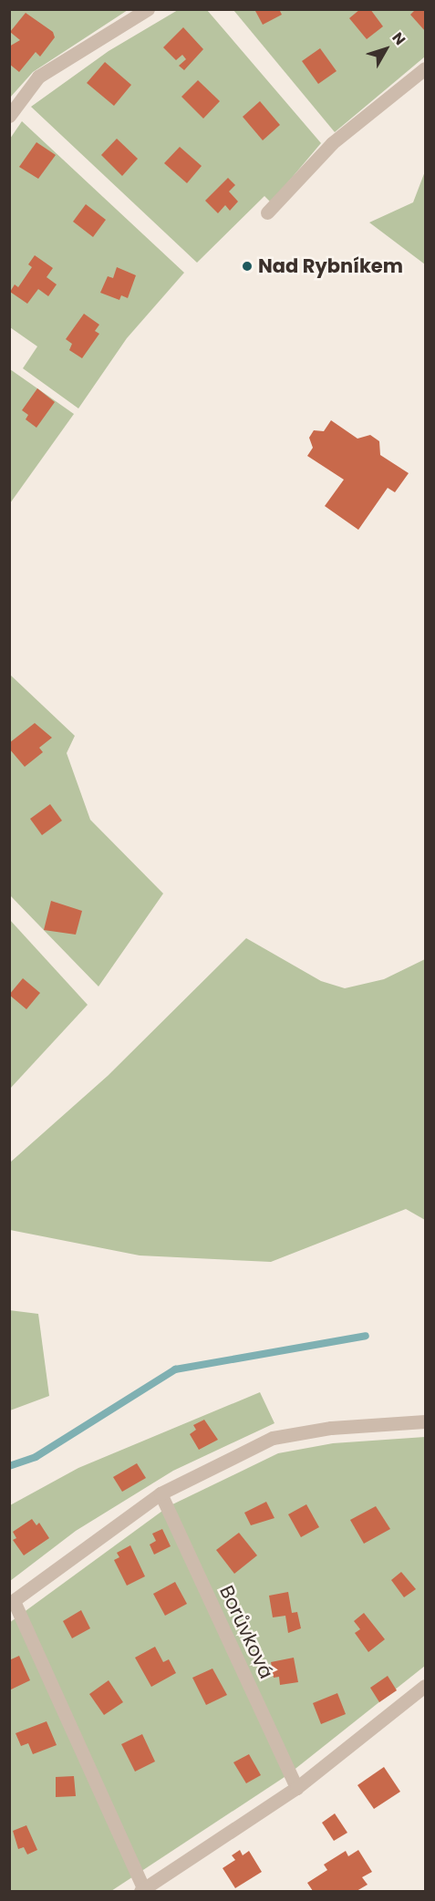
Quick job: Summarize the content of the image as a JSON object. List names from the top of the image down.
{
  "streets": {
    "street": ["Borůvková"]
  },
  "places": ["Nad Rybníkem"],
  "north": "top right"
}
